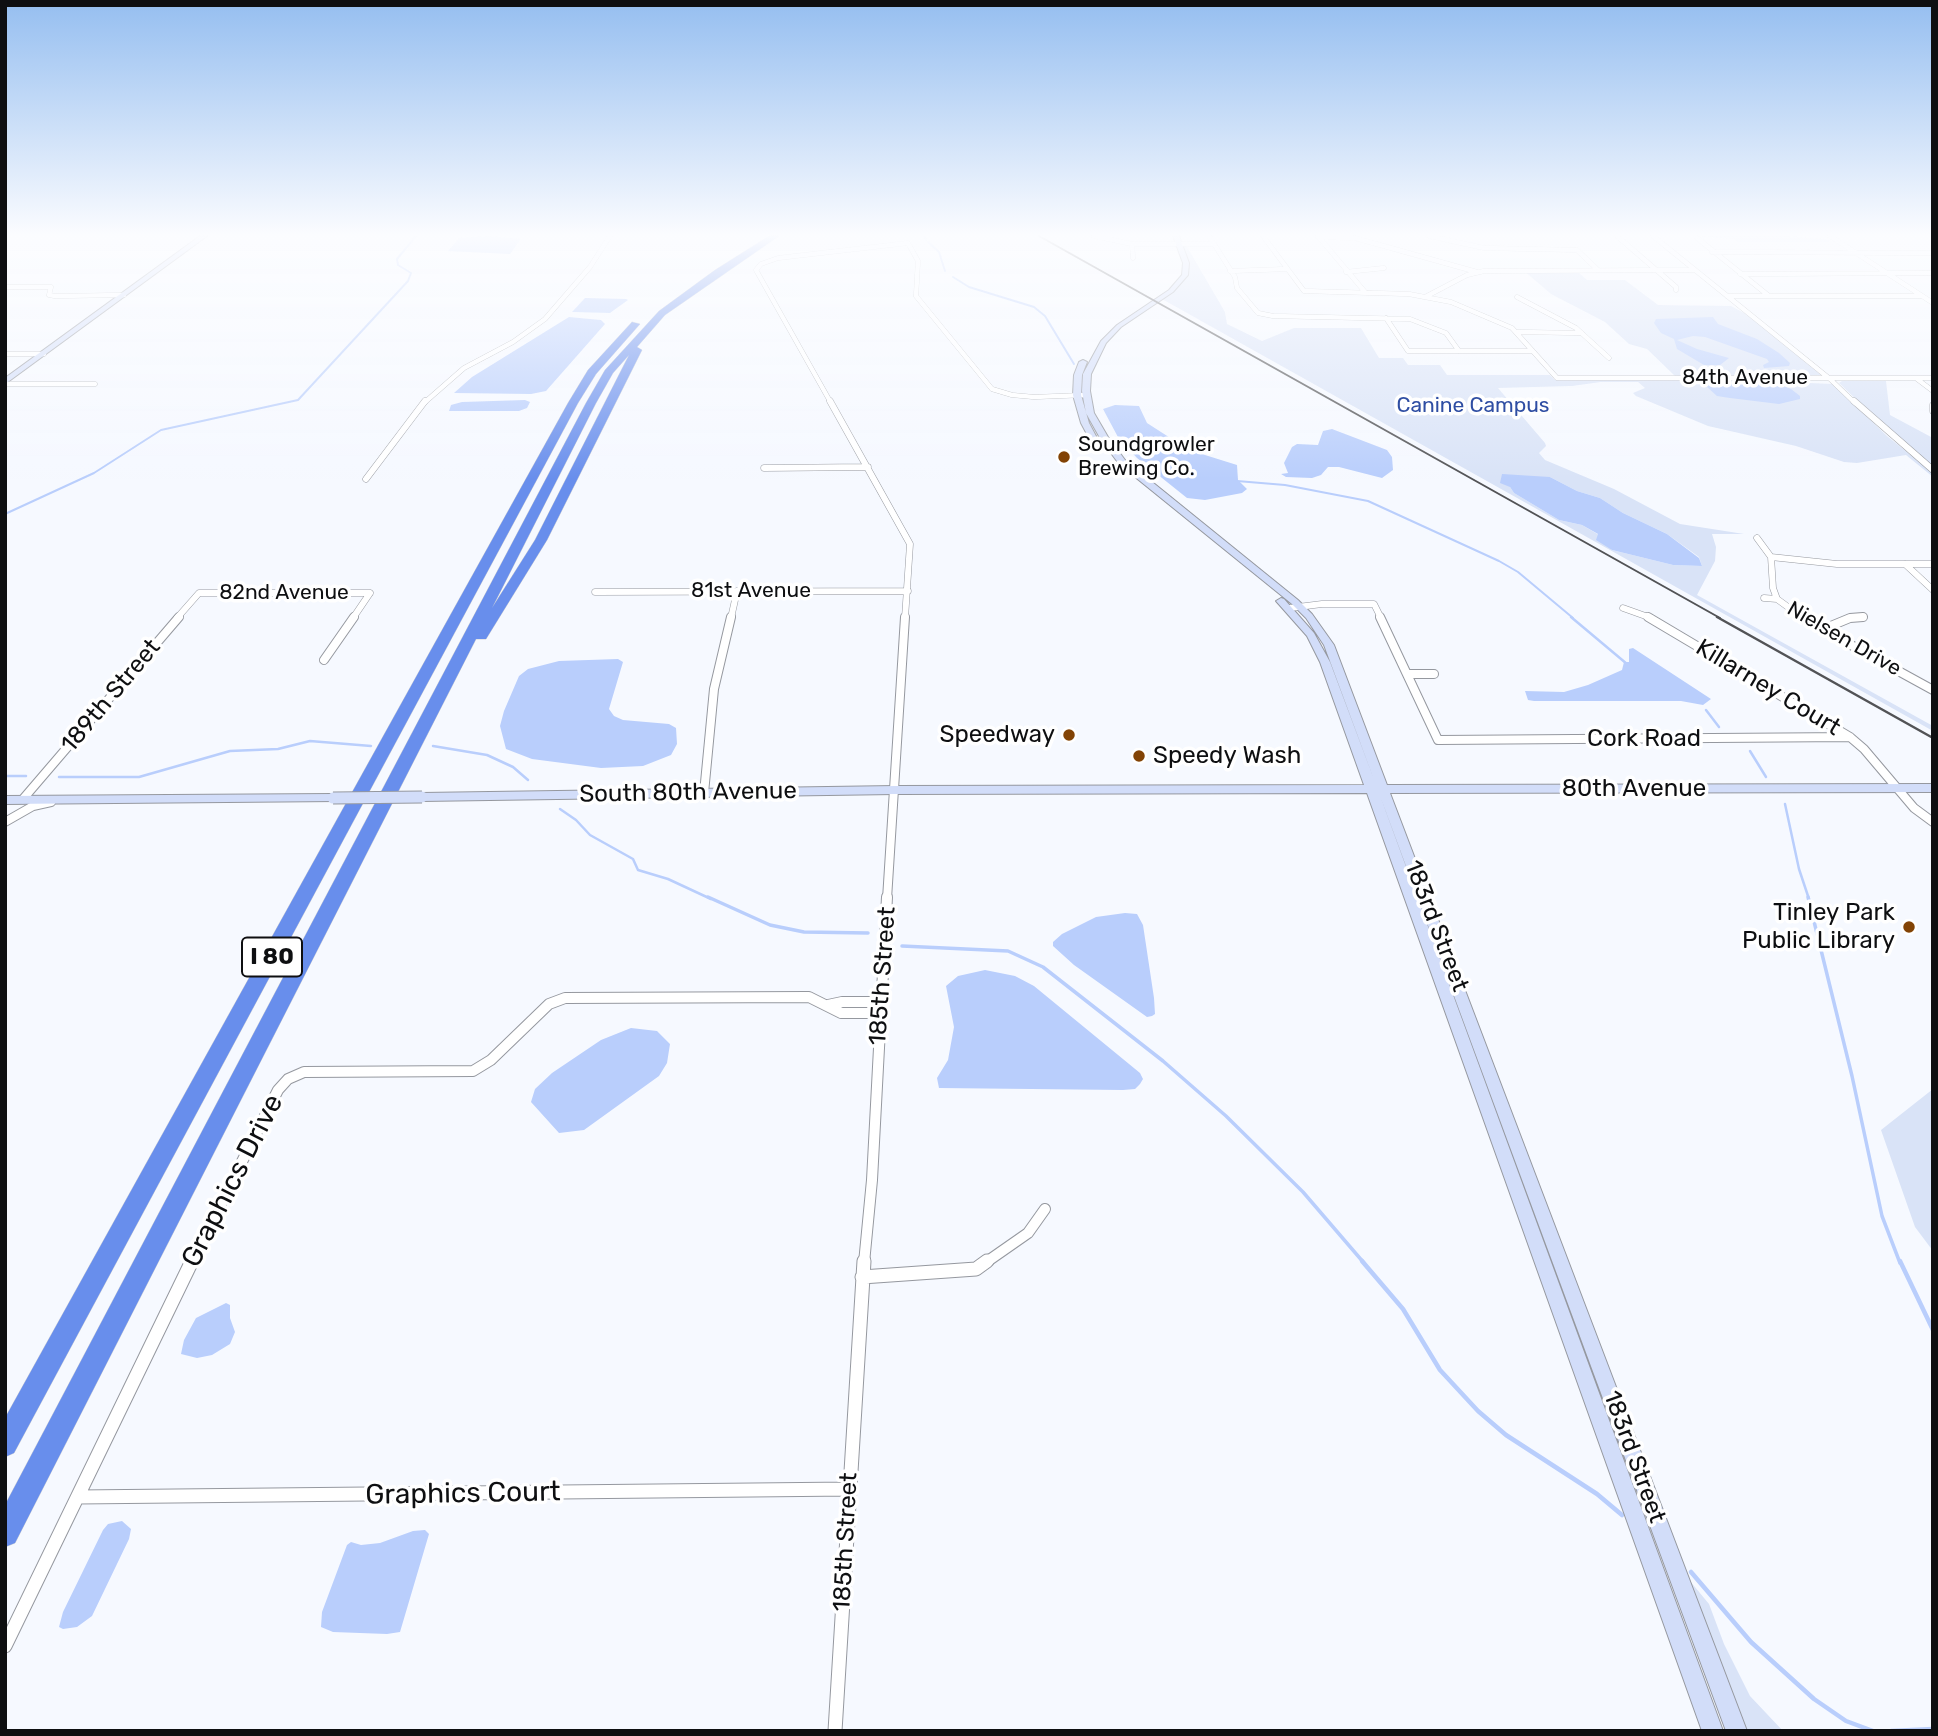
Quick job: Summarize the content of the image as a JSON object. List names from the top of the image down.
{
  "streets": {
    "highway": ["I 80"],
    "street": [
      "84th Avenue",
      "81st Avenue",
      "82nd Avenue",
      "Nielsen Drive",
      "Killarney Court",
      "189th Street",
      "Cork Road",
      "80th Avenue",
      "South 80th Avenue",
      "183rd Street",
      "185th Street",
      "Graphics Drive",
      "Graphics Court"
    ]
  },
  "crossings": [
    ["81st Avenue", "185th Street"],
    ["82nd Avenue", "189th Street"],
    ["Killarney Court", "Cork Road"],
    ["Killarney Court", "80th Avenue"],
    ["189th Street", "South 80th Avenue"],
    ["80th Avenue", "South 80th Avenue"],
    ["80th Avenue", "183rd Street"],
    ["South 80th Avenue", "183rd Street"],
    ["South 80th Avenue", "185th Street"],
    ["183rd Street", "185th Street"],
    ["185th Street", "Graphics Drive"],
    ["185th Street", "Graphics Court"],
    ["Graphics Drive", "Graphics Court"]
  ],
  "parks": ["Canine Campus"],
  "places": [
    "Soundgrowler Brewing Co.",
    "Speedway",
    "Speedy Wash",
    "Tinley Park Public Library"
  ]
}
